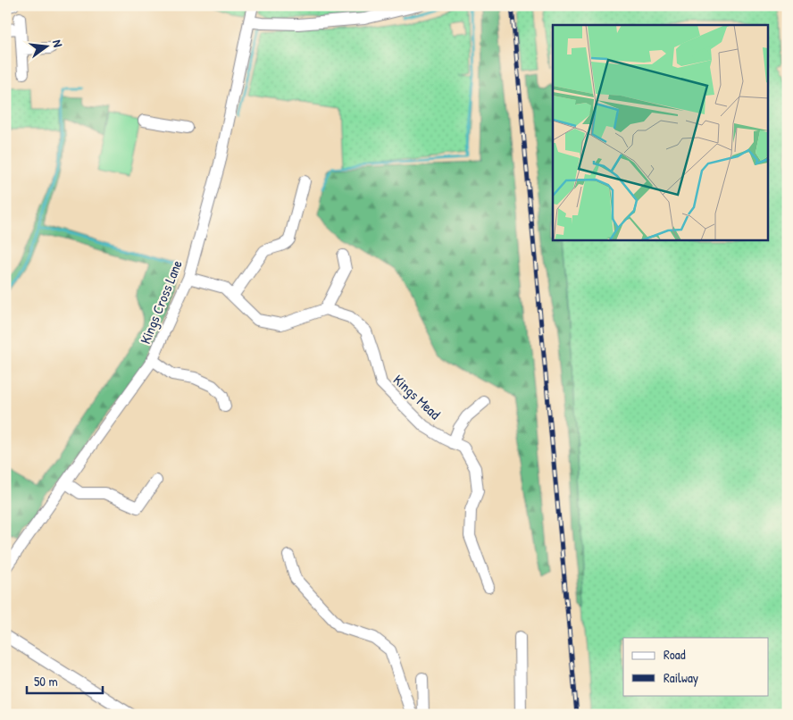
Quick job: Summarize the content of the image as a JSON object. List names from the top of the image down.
{
  "streets": {
    "street": ["Kings Cross Lane", "Kings Mead"]
  },
  "legend": ["Road", "Railway"],
  "scale_bar": "50 m",
  "north": "right"
}
